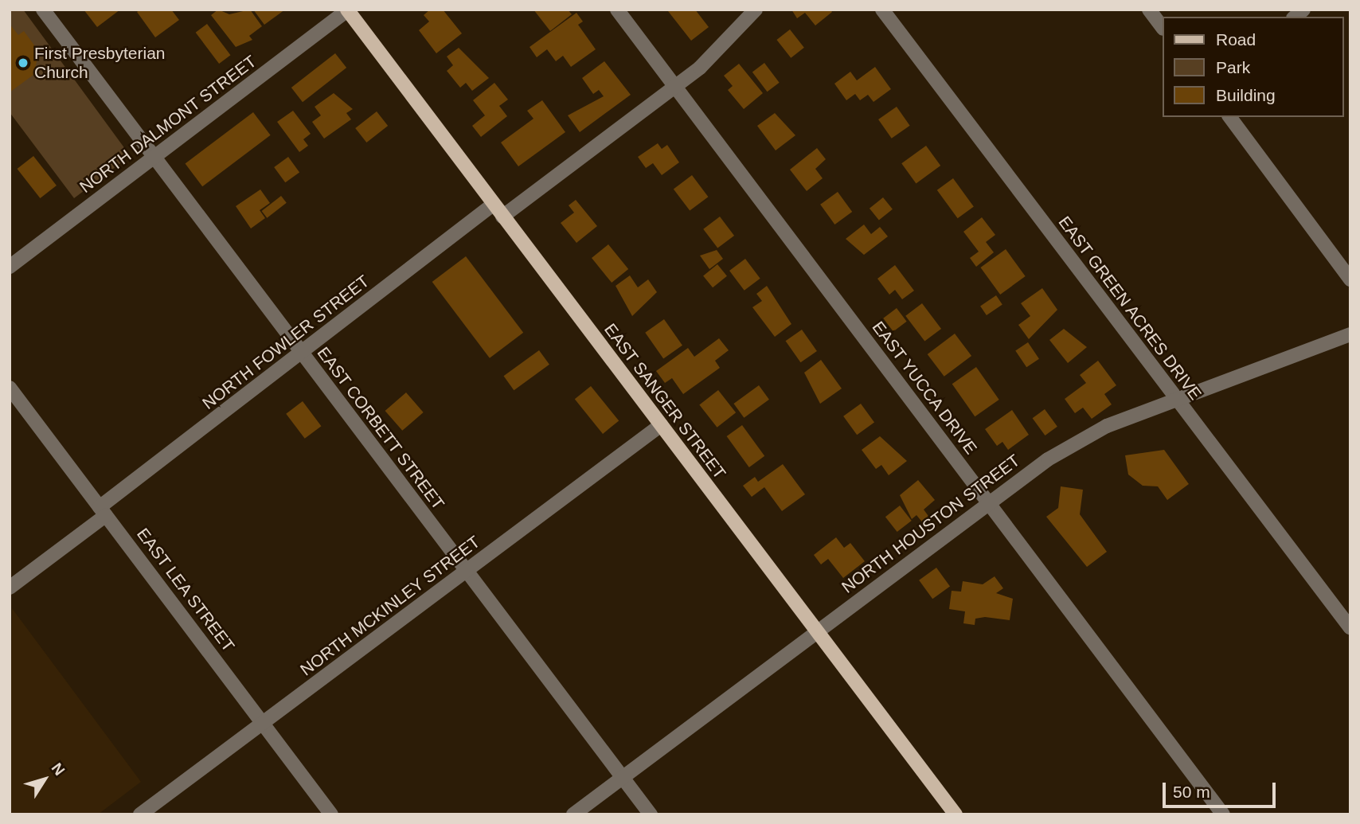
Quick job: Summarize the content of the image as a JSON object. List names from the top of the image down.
{
  "streets": {
    "main road": ["EAST SANGER STREET"],
    "street": [
      "NORTH DALMONT STREET",
      "EAST GREEN ACRES DRIVE",
      "NORTH FOWLER STREET",
      "EAST YUCCA DRIVE",
      "EAST CORBETT STREET",
      "NORTH HOUSTON STREET",
      "EAST LEA STREET",
      "NORTH MCKINLEY STREET"
    ]
  },
  "crossings": [
    ["NORTH DALMONT STREET", "EAST SANGER STREET"],
    ["NORTH DALMONT STREET", "EAST CORBETT STREET"],
    ["EAST GREEN ACRES DRIVE", "NORTH HOUSTON STREET"],
    ["NORTH FOWLER STREET", "EAST SANGER STREET"],
    ["NORTH FOWLER STREET", "EAST CORBETT STREET"],
    ["NORTH FOWLER STREET", "EAST LEA STREET"],
    ["EAST YUCCA DRIVE", "NORTH HOUSTON STREET"],
    ["EAST SANGER STREET", "NORTH HOUSTON STREET"],
    ["EAST SANGER STREET", "NORTH MCKINLEY STREET"],
    ["EAST CORBETT STREET", "NORTH HOUSTON STREET"],
    ["EAST CORBETT STREET", "NORTH MCKINLEY STREET"],
    ["EAST LEA STREET", "NORTH MCKINLEY STREET"]
  ],
  "places": ["First Presbyterian Church"],
  "legend": ["Road", "Park", "Building"],
  "scale_bar": "50 m",
  "north": "top right"
}
